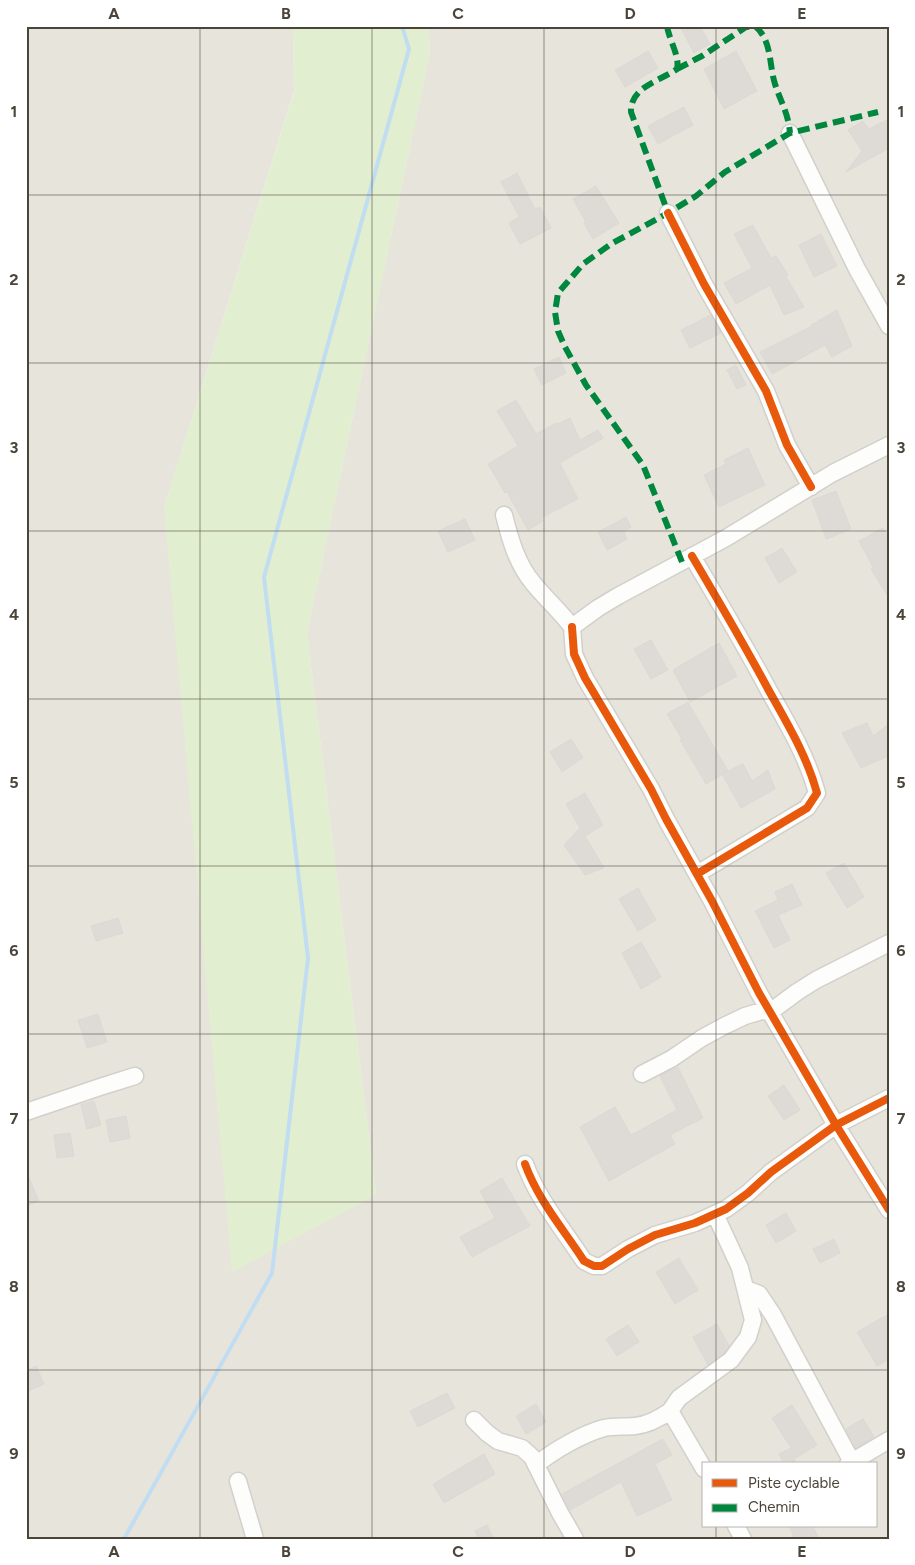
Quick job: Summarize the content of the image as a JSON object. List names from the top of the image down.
{
  "legend": ["Piste cyclable", "Chemin"],
  "grid": {
    "columns": [
      "A",
      "B",
      "C",
      "D",
      "E"
    ],
    "rows": [
      "1",
      "2",
      "3",
      "4",
      "5",
      "6",
      "7",
      "8",
      "9"
    ]
  }
}
